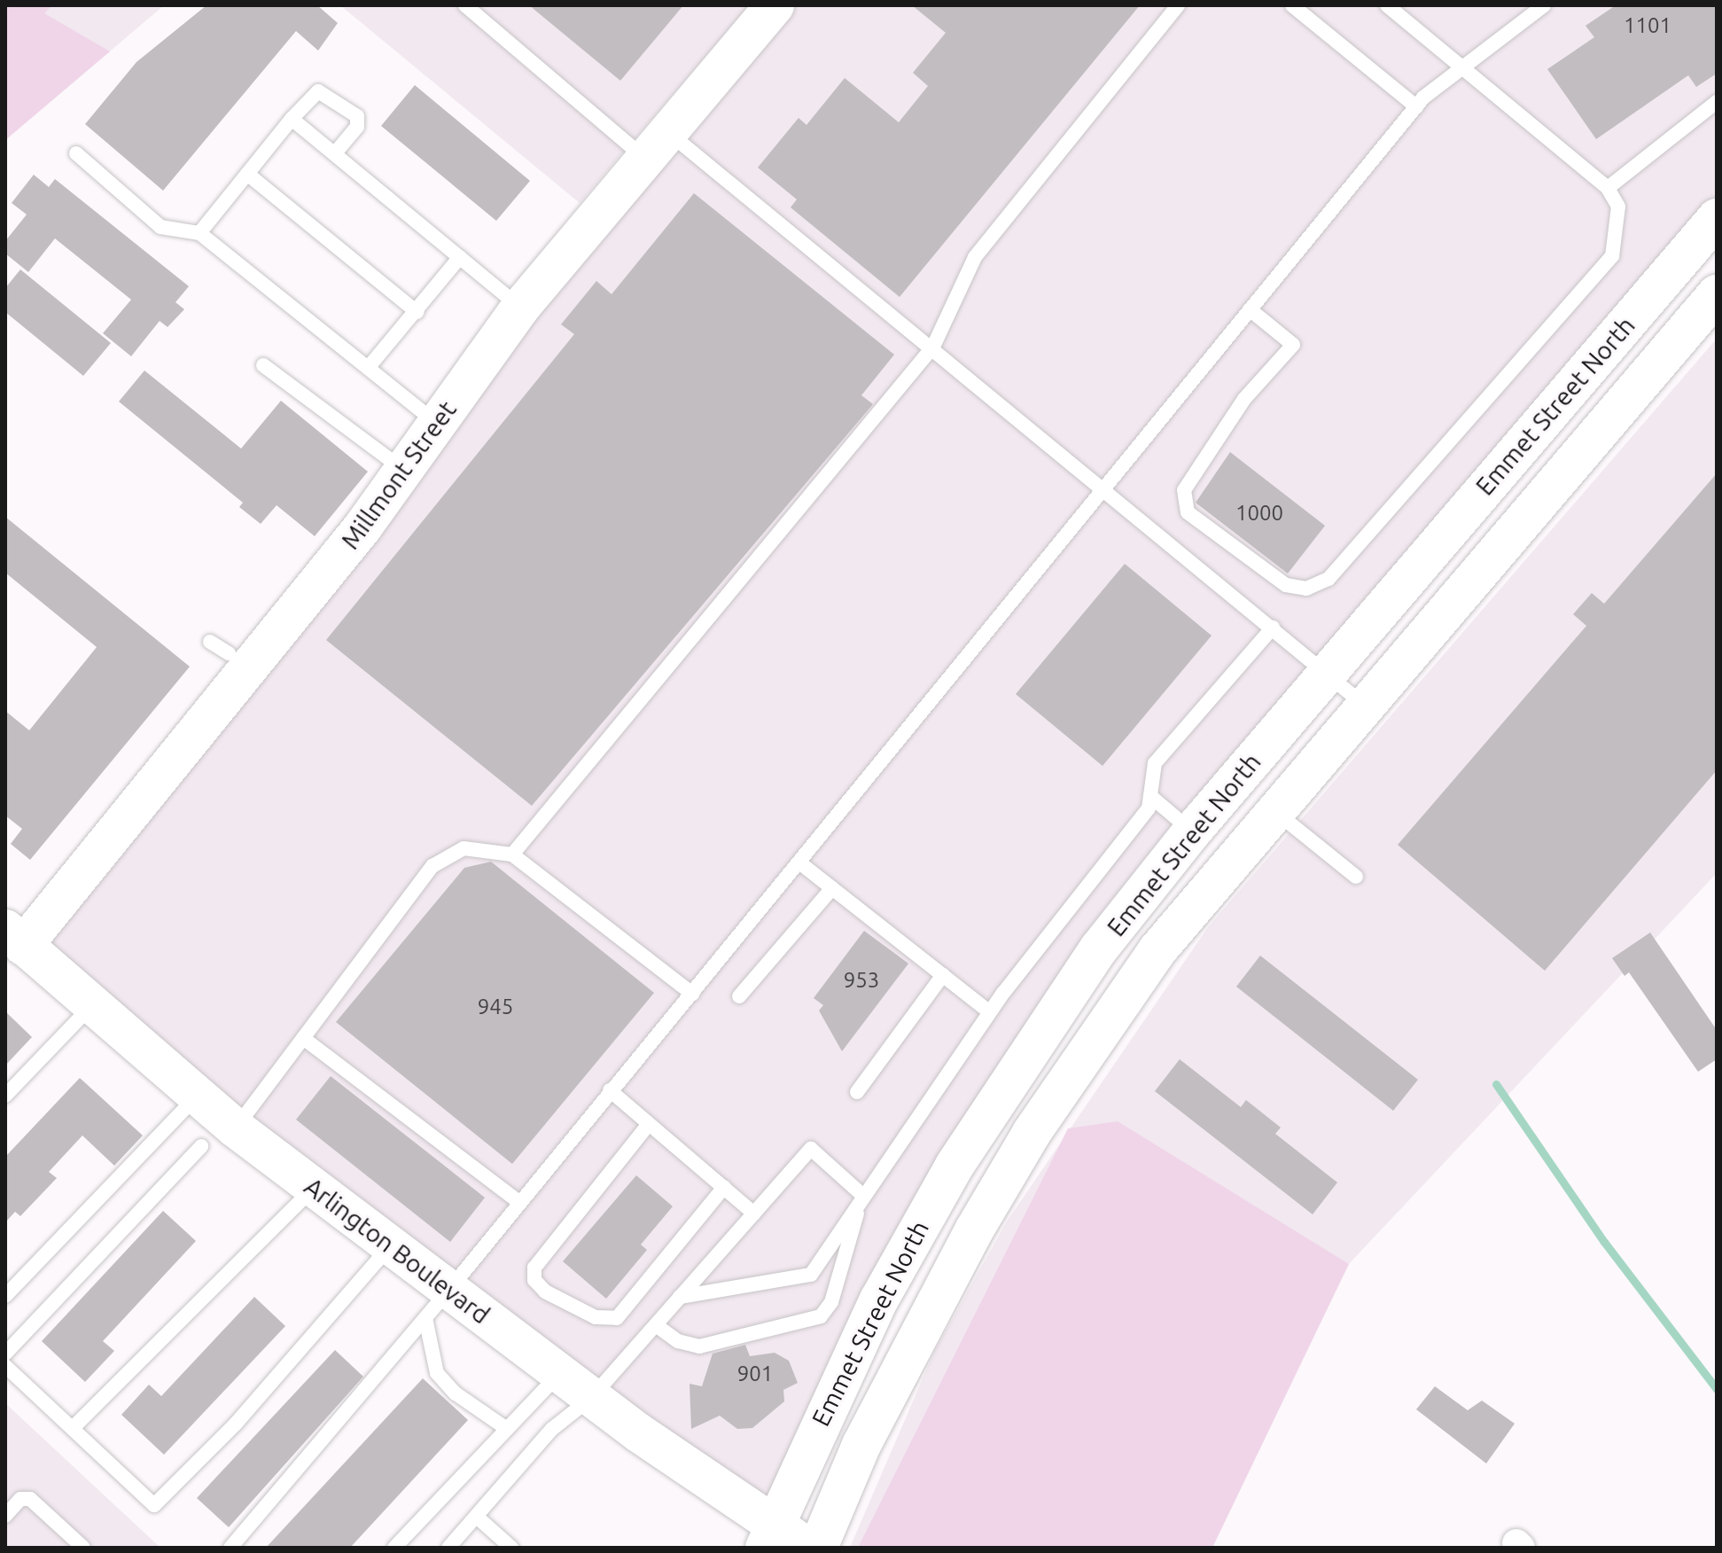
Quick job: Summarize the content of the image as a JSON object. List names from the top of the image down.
{
  "streets": {
    "main road": ["Emmet Street North", "Millmont Street", "Arlington Boulevard"]
  },
  "crossings": [
    ["Emmet Street North", "Arlington Boulevard"],
    ["Millmont Street", "Arlington Boulevard"]
  ],
  "house_numbers": [
    "1101",
    "1000",
    "953",
    "945",
    "901"
  ]
}
